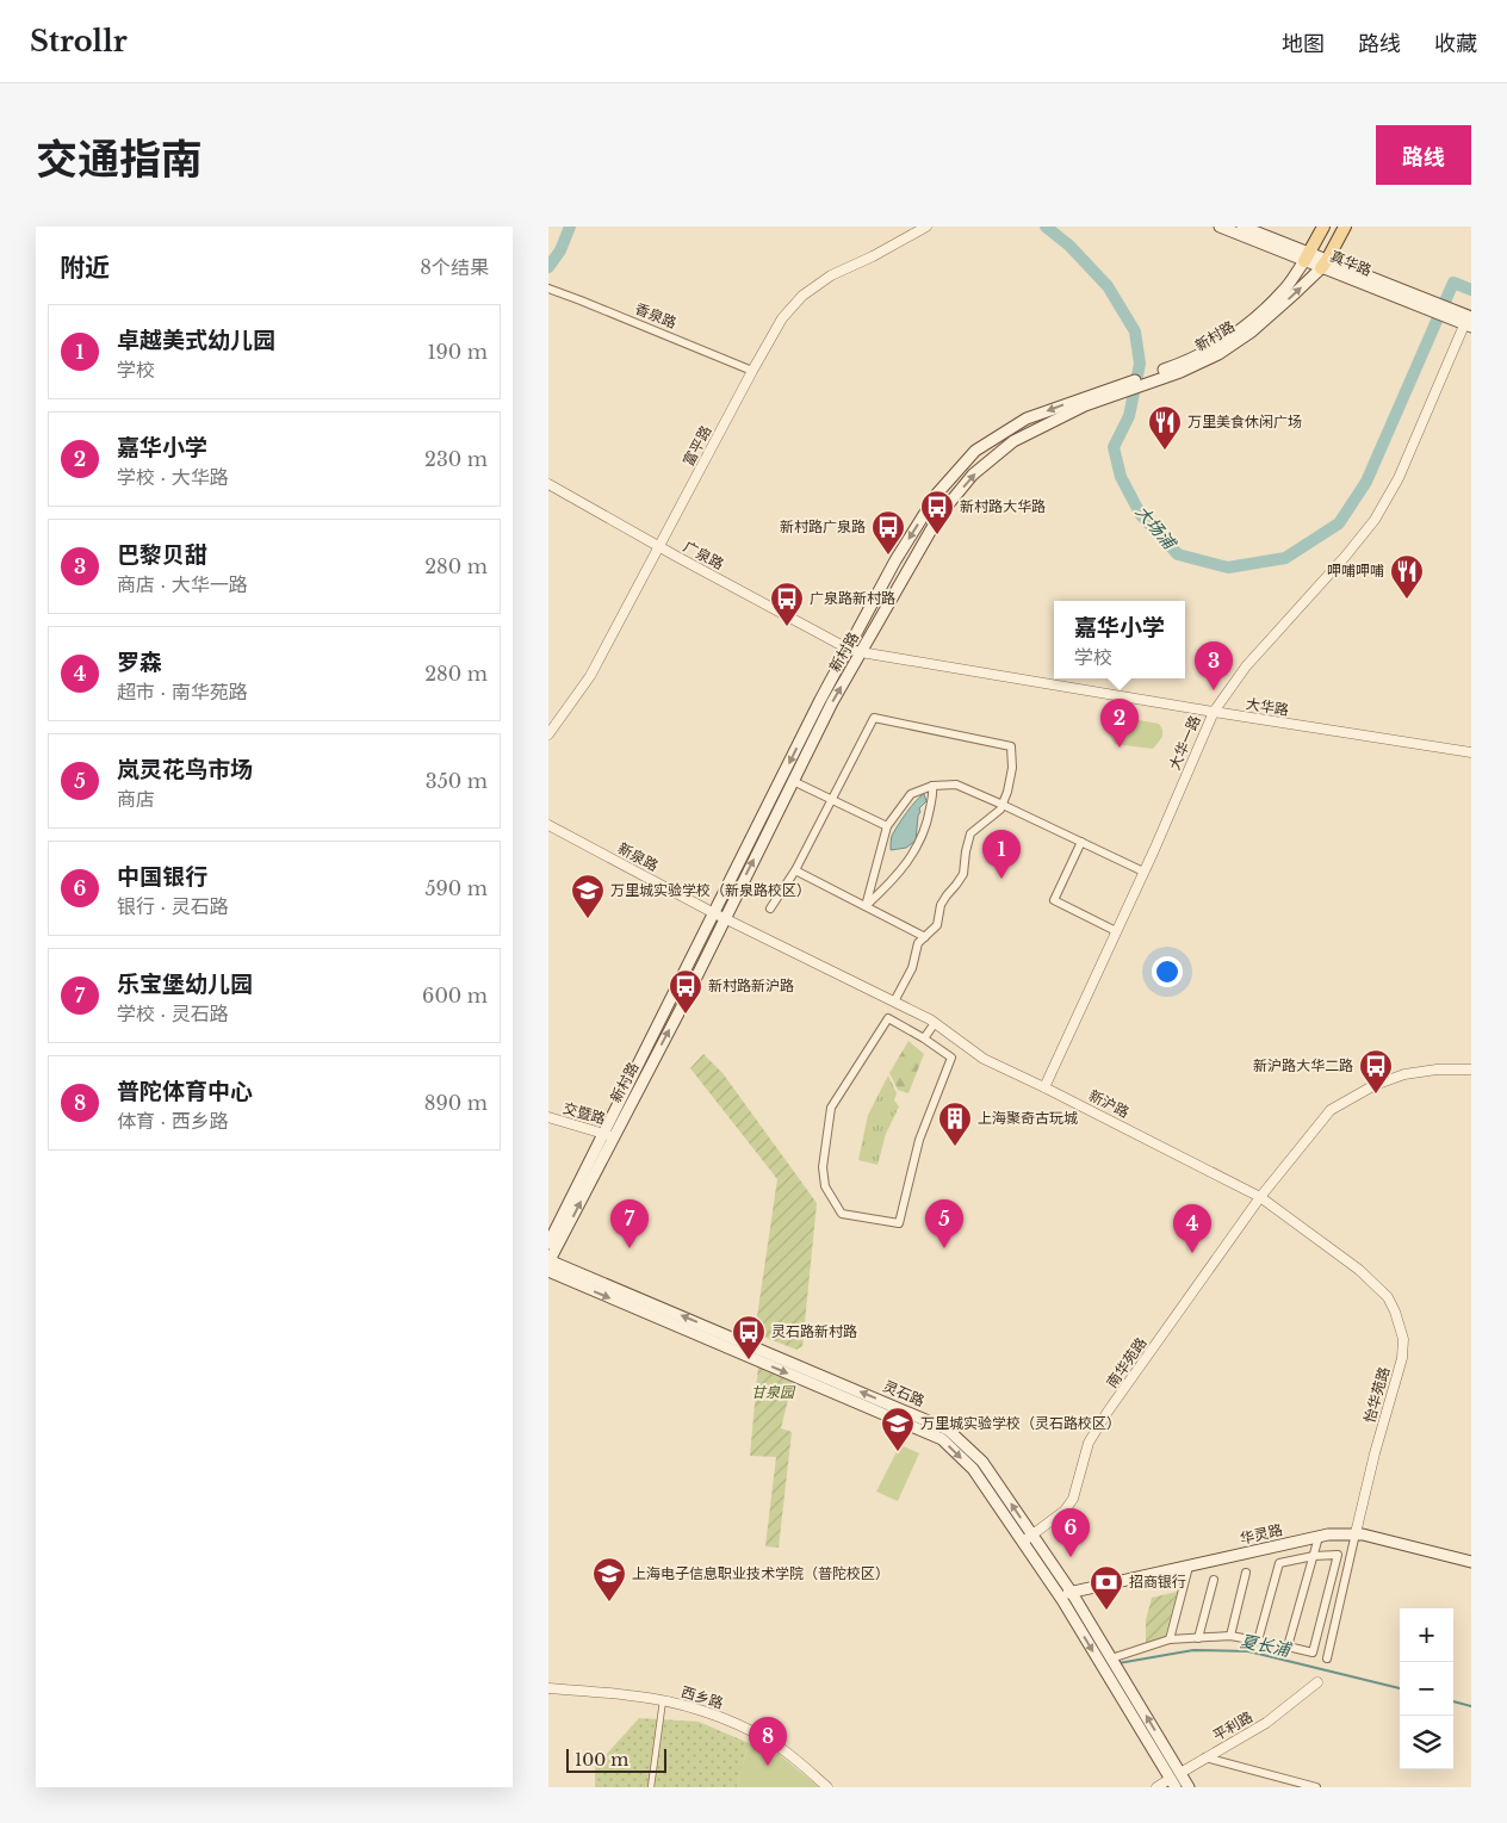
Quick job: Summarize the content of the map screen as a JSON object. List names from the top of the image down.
{
  "streets": {
    "main road": [
      "真华路",
      "新村路",
      "灵石路",
      "华灵路"
    ],
    "street": [
      "香泉路",
      "富平路",
      "广泉路",
      "大华路",
      "大华一路",
      "新泉路",
      "新沪路",
      "交暨路",
      "南华苑路",
      "怡华苑路",
      "西乡路",
      "平利路"
    ]
  },
  "crossings": [
    ["真华路", "新村路"],
    ["真华路", "大华一路"],
    ["香泉路", "富平路"],
    ["新村路", "广泉路"],
    ["新村路", "大华路"],
    ["新村路", "新泉路"],
    ["新村路", "新沪路"],
    ["新村路", "交暨路"],
    ["新村路", "灵石路"],
    ["富平路", "广泉路"],
    ["广泉路", "大华路"],
    ["大华路", "大华一路"],
    ["大华一路", "新沪路"],
    ["新泉路", "新沪路"],
    ["新沪路", "南华苑路"],
    ["新沪路", "怡华苑路"],
    ["南华苑路", "灵石路"],
    ["南华苑路", "怡华苑路"],
    ["灵石路", "华灵路"],
    ["灵石路", "平利路"],
    ["怡华苑路", "华灵路"]
  ],
  "water": ["大场浦", "夏长浦"],
  "parks": ["甘泉园"],
  "places": {
    "restaurant": ["万里美食休闲广场", "呷哺呷哺"],
    "bus stop": [
      "新村路大华路",
      "新村路广泉路",
      "广泉路新村路",
      "新村路新沪路",
      "新沪路大华二路",
      "灵石路新村路"
    ],
    "school or university": ["万里城实验学校（新泉路校区）", "万里城实验学校（灵石路校区）", "上海电子信息职业技术学院（普陀校区）"],
    "building": ["上海聚奇古玩城"],
    "bank": ["招商银行"]
  },
  "scale_bar": "100 m",
  "page": {
    "header": "Strollr",
    "nav": ["地图", "路线", "收藏"],
    "title": "交通指南",
    "buttons": "路线",
    "heading": ["附近", "8个结果"],
    "list": [
      {
        "mark": "1",
        "name": "卓越美式幼儿园",
        "note": "学校",
        "value": "190 m"
      },
      {
        "mark": "2",
        "name": "嘉华小学",
        "note": "学校 · 大华路",
        "value": "230 m"
      },
      {
        "mark": "3",
        "name": "巴黎贝甜",
        "note": "商店 · 大华一路",
        "value": "280 m"
      },
      {
        "mark": "4",
        "name": "罗森",
        "note": "超市 · 南华苑路",
        "value": "280 m"
      },
      {
        "mark": "5",
        "name": "岚灵花鸟市场",
        "note": "商店",
        "value": "350 m"
      },
      {
        "mark": "6",
        "name": "中国银行",
        "note": "银行 · 灵石路",
        "value": "590 m"
      },
      {
        "mark": "7",
        "name": "乐宝堡幼儿园",
        "note": "学校 · 灵石路",
        "value": "600 m"
      },
      {
        "mark": "8",
        "name": "普陀体育中心",
        "note": "体育 · 西乡路",
        "value": "890 m"
      }
    ],
    "popup": ["嘉华小学", "学校"],
    "pins": [
      "3",
      "2",
      "1",
      "5",
      "7",
      "4",
      "6",
      "8"
    ],
    "map_buttons": ["+", "−"],
    "scale": "100 m"
  }
}
